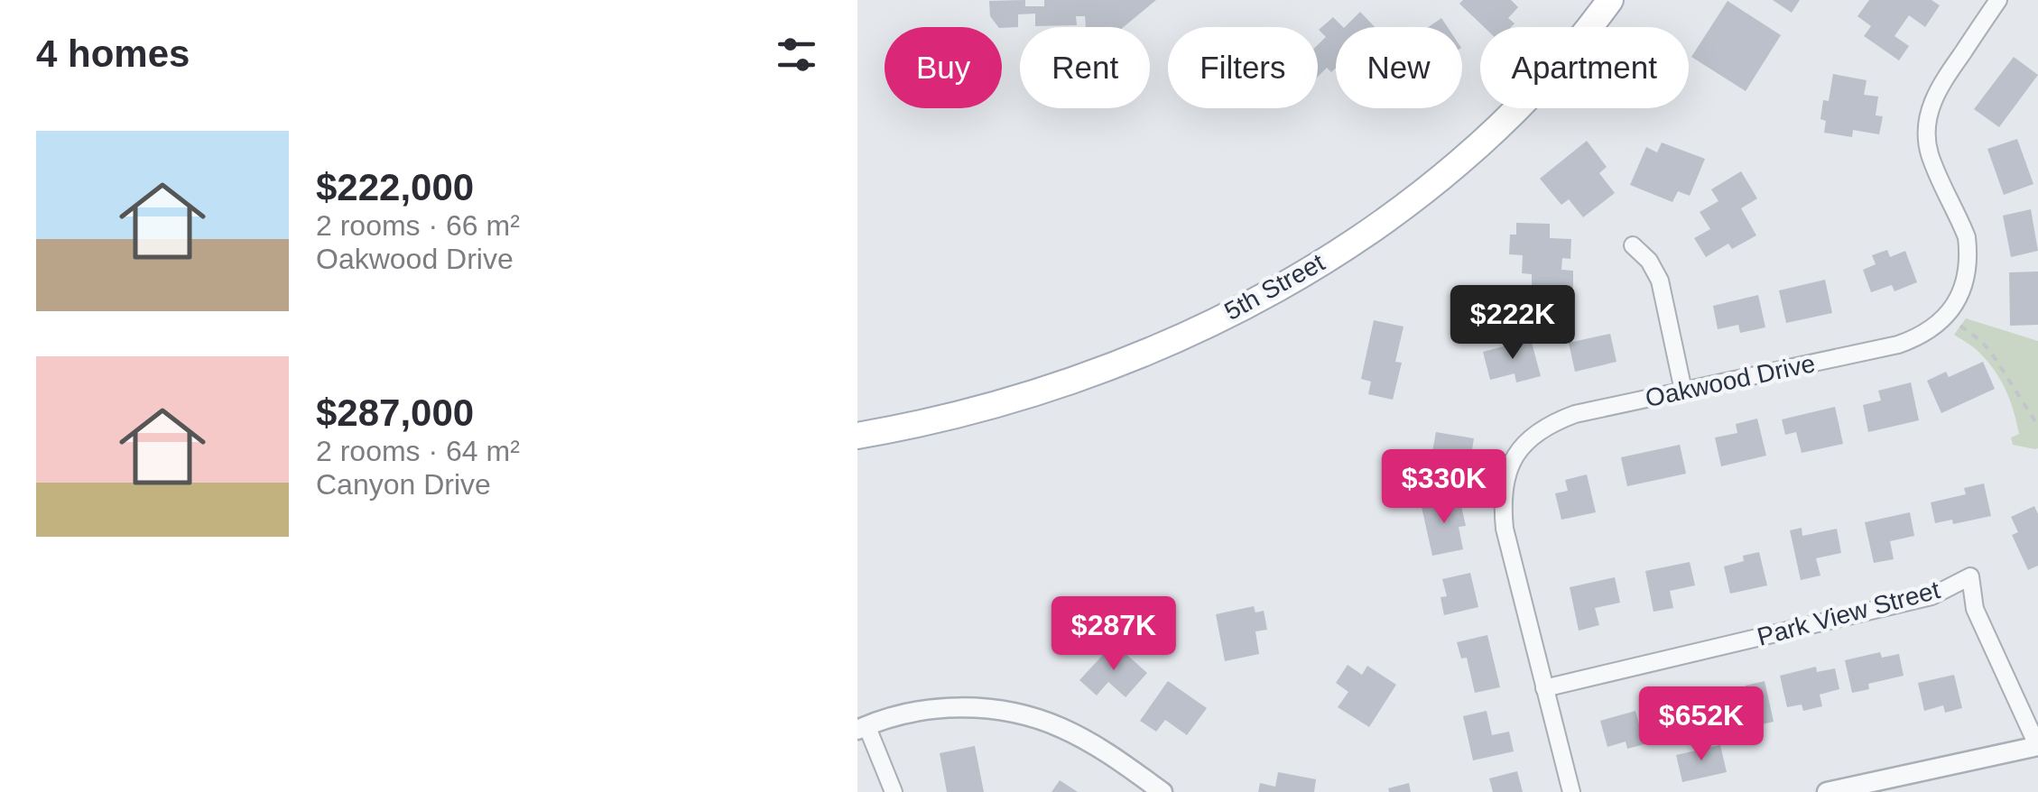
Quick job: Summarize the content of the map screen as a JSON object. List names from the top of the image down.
{
  "streets": {
    "main road": ["5th Street"],
    "street": ["Oakwood Drive", "Park View Street"]
  },
  "crossings": [
    ["Oakwood Drive", "Park View Street"]
  ],
  "page": {
    "heading": "4 homes",
    "chip": [
      "Buy",
      "Rent",
      "Filters",
      "New",
      "Apartment"
    ],
    "list": [
      {
        "name": "$222,000",
        "note": "2 rooms · 66 m² · Oakwood Drive"
      },
      {
        "name": "$287,000",
        "note": "2 rooms · 64 m² · Canyon Drive"
      }
    ],
    "price": [
      "$222K",
      "$330K",
      "$287K",
      "$652K"
    ]
  }
}
